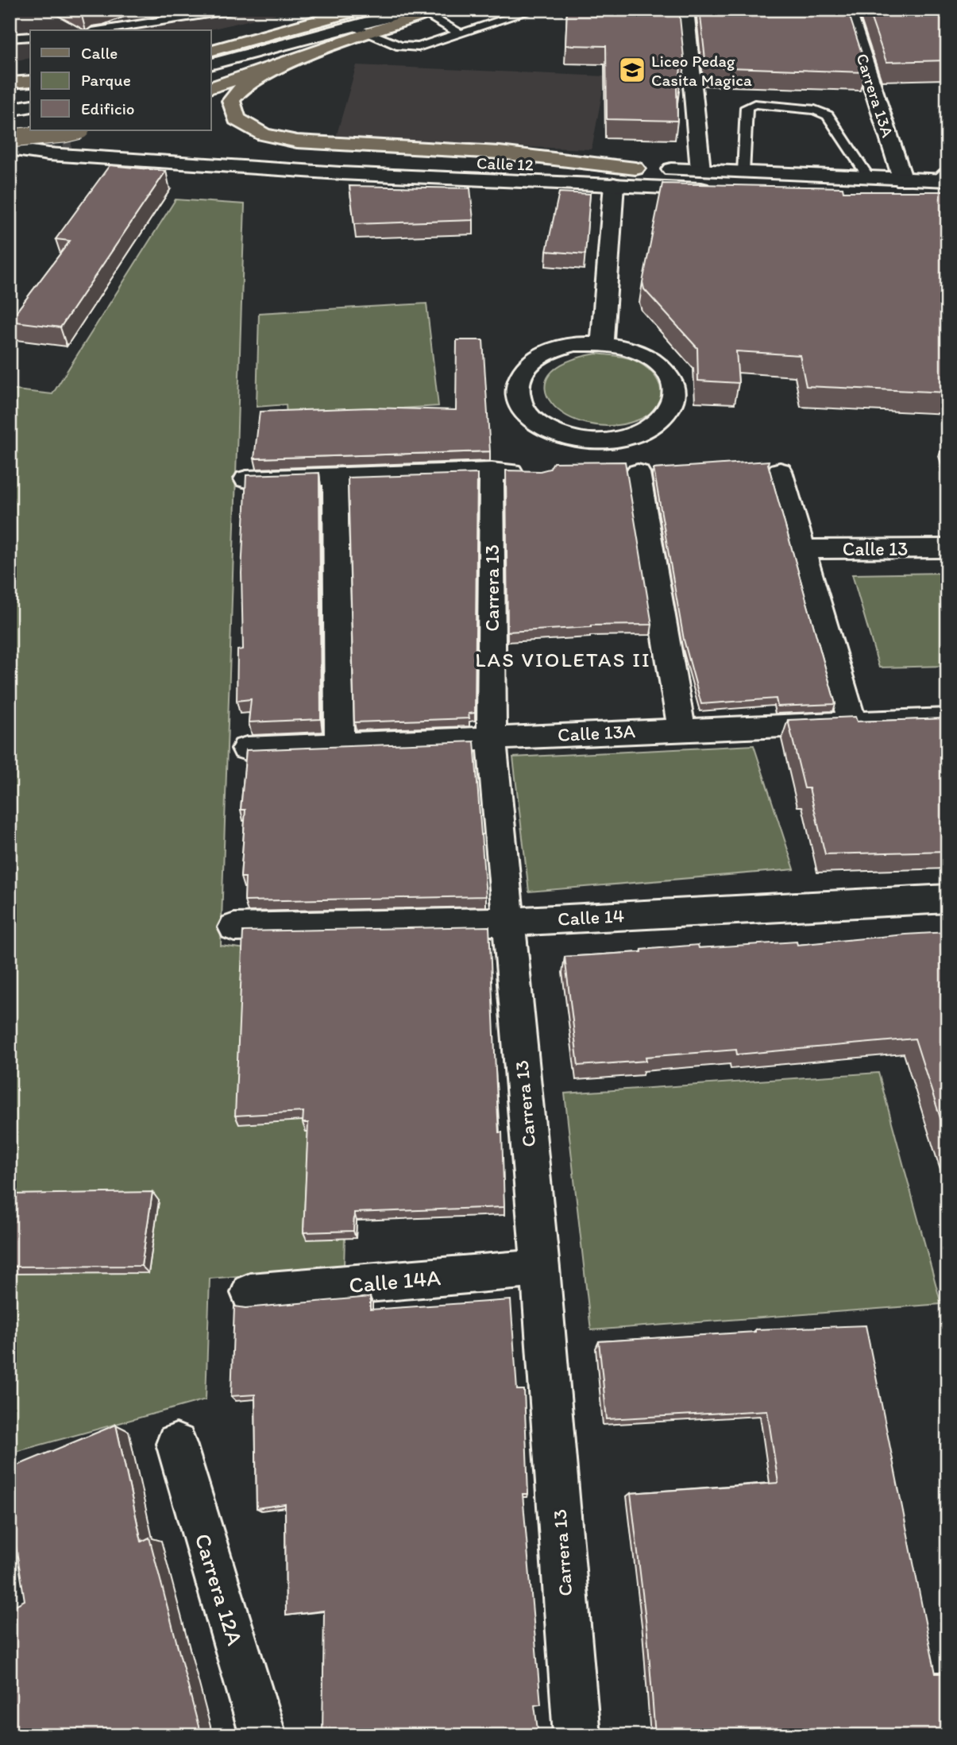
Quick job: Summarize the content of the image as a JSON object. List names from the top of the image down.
{
  "streets": {
    "street": [
      "Carrera 13A",
      "Calle 12",
      "Calle 13",
      "Carrera 13",
      "Calle 13A",
      "Calle 14",
      "Calle 14A",
      "Carrera 12A"
    ]
  },
  "crossings": [
    ["Carrera 13A", "Calle 12"],
    ["Carrera 13", "Calle 13A"],
    ["Carrera 13", "Calle 14"],
    ["Carrera 13", "Calle 14A"]
  ],
  "districts": ["LAS VIOLETAS II"],
  "places": {
    "school or university": ["Liceo Pedag Casita Magica"]
  },
  "legend": ["Calle", "Parque", "Edificio"]
}
